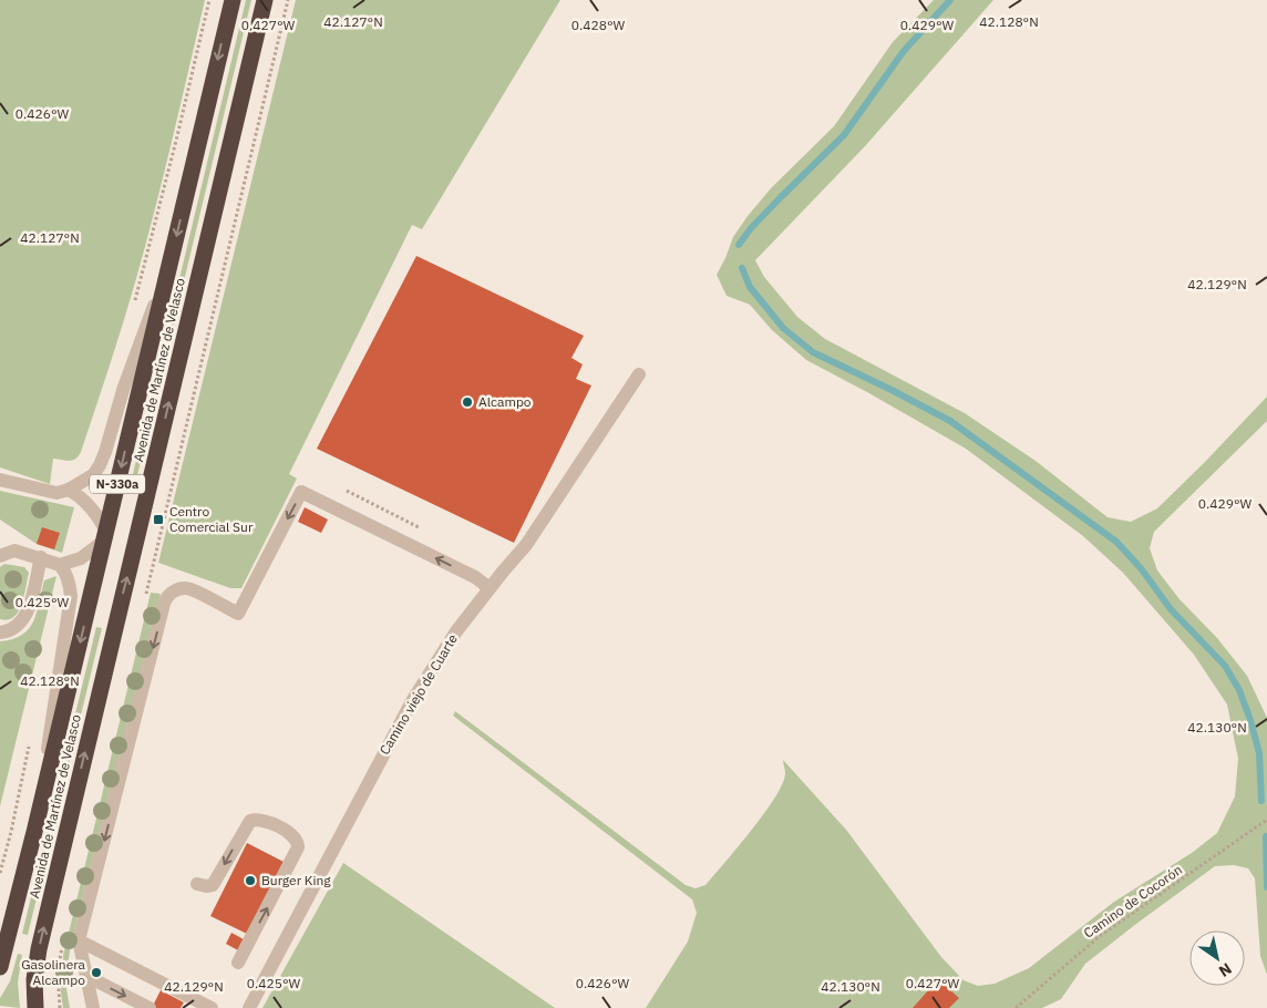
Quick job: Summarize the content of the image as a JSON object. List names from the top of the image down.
{
  "streets": {
    "highway": ["Avenida de Martínez de Velasco", "N-330a"],
    "lane": ["Camino viejo de Cuarte"],
    "path": ["Camino de Cocorón"]
  },
  "places": {
    "other": ["Alcampo", "Burger King", "Gasolinera Alcampo"],
    "transit": ["Centro Comercial Sur"]
  },
  "north": "bottom right",
  "coordinates": [
    "42.127°N",
    "42.128°N",
    "0.427°W",
    "0.428°W",
    "0.429°W",
    "0.426°W",
    "42.129°N",
    "0.425°W",
    "42.130°N"
  ]
}
